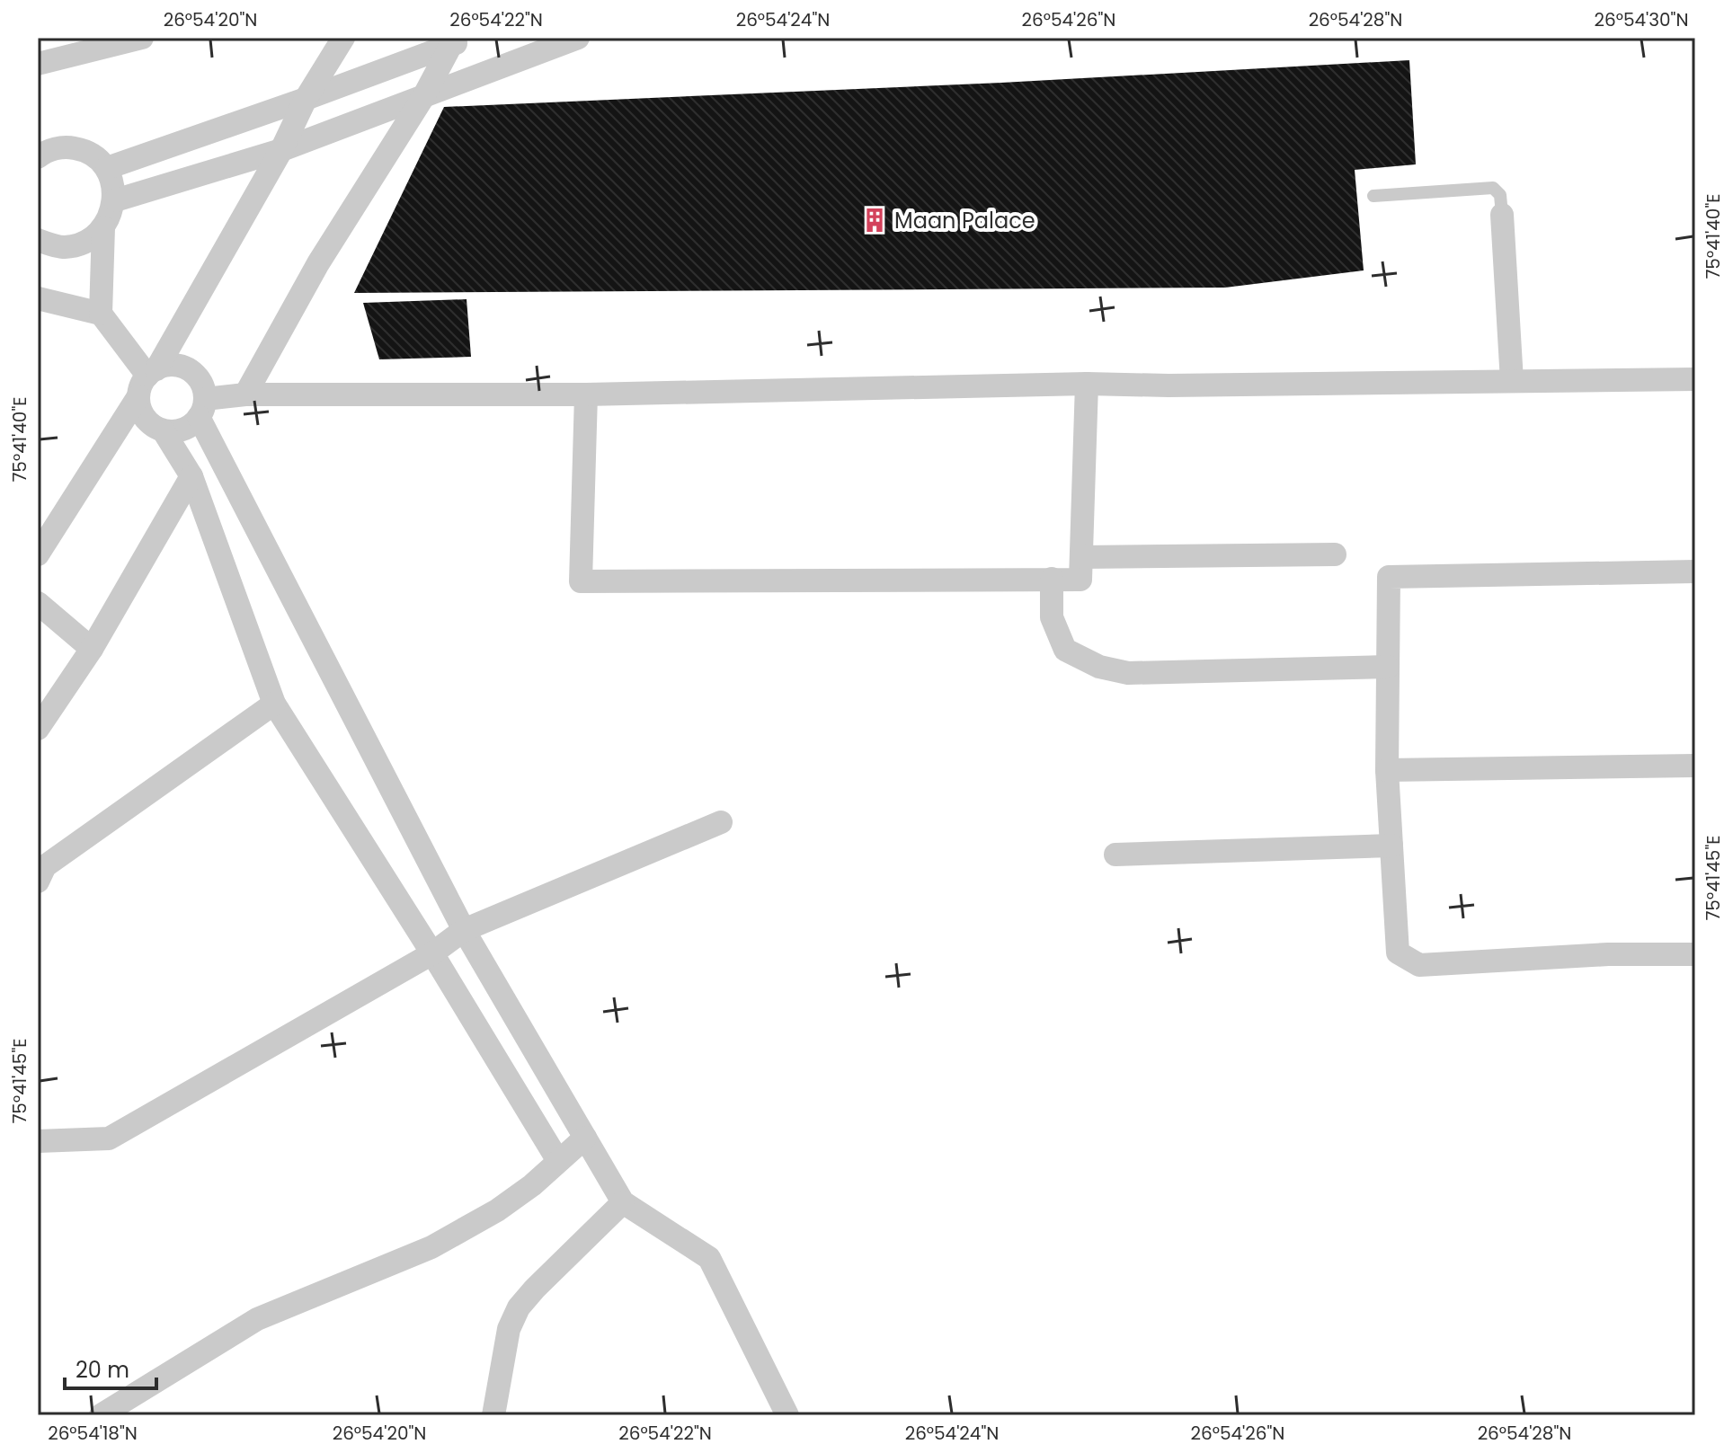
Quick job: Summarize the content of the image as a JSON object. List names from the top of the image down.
{
  "places": {
    "building": ["Maan Palace"]
  },
  "scale_bar": "20 m",
  "coordinates": [
    "26°54'20\"N",
    "26°54'22\"N",
    "26°54'24\"N",
    "26°54'26\"N",
    "26°54'28\"N",
    "26°54'30\"N",
    "75°41'40\"E",
    "75°41'45\"E",
    "26°54'18\"N"
  ]
}
